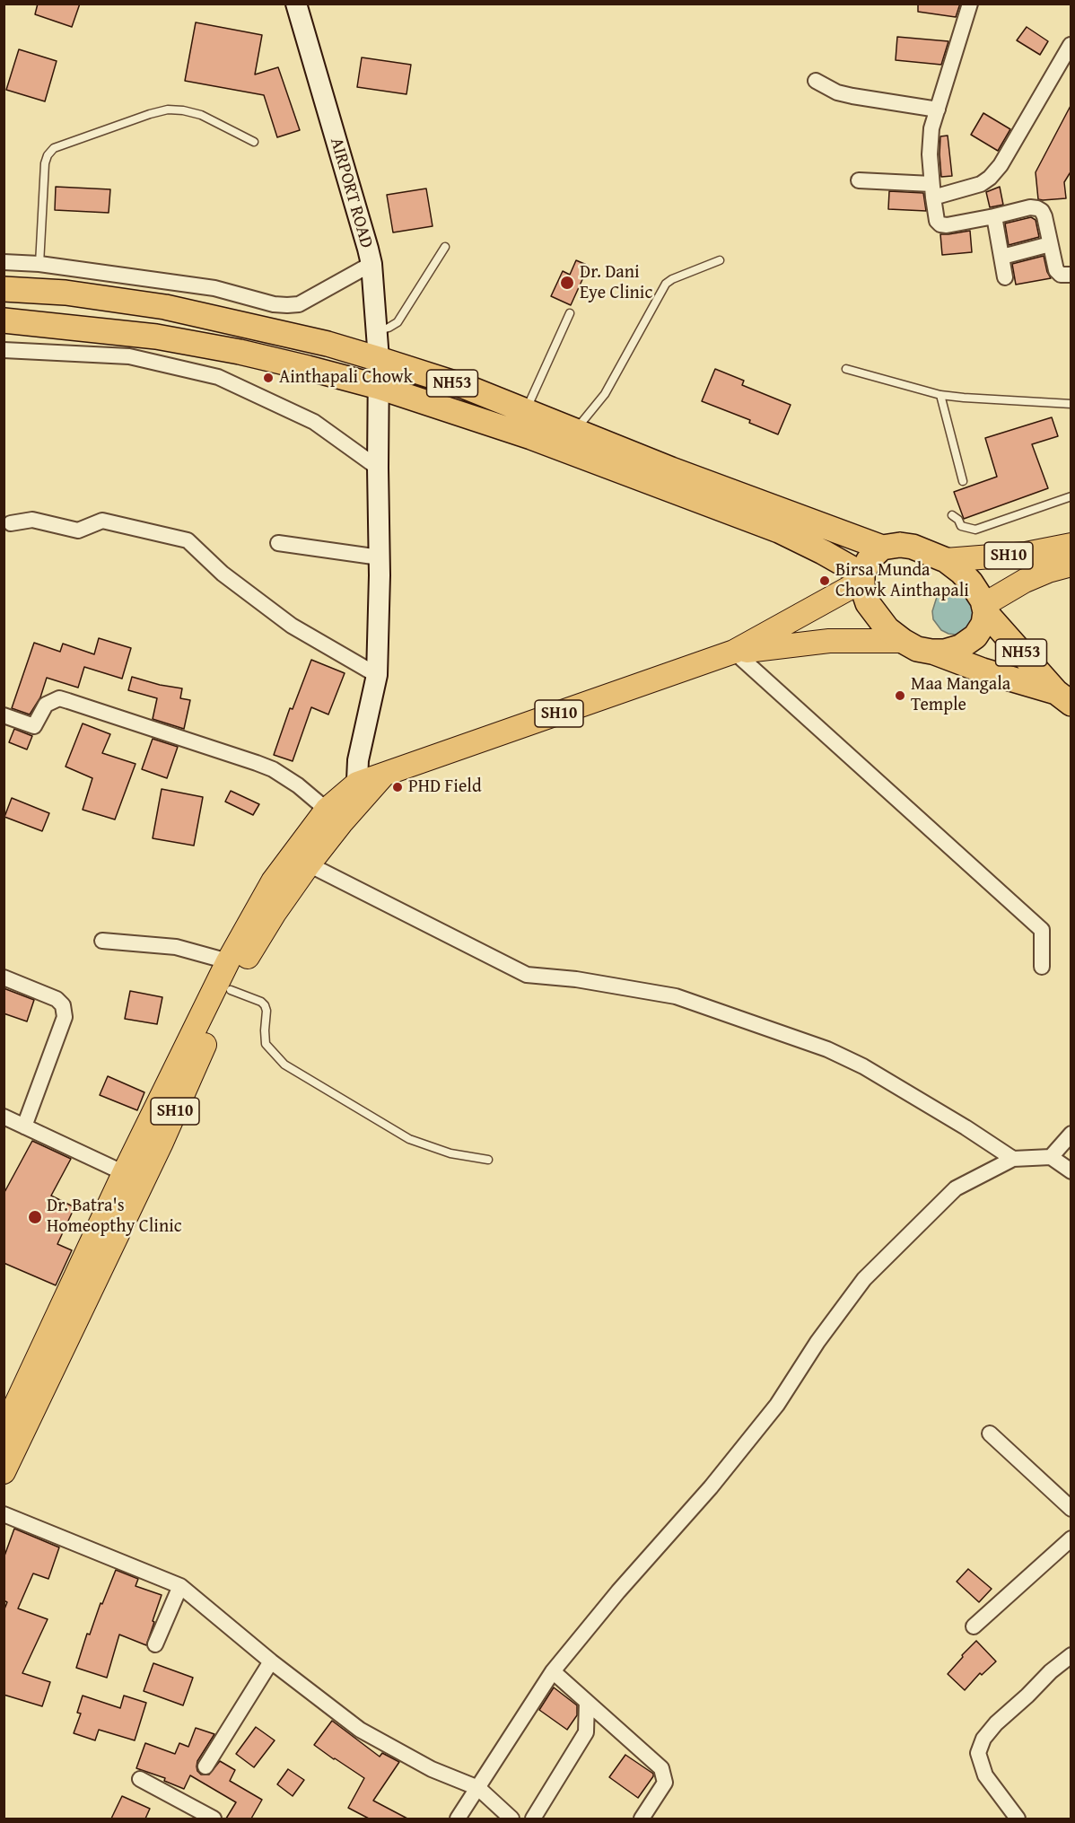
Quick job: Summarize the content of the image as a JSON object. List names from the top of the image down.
{
  "streets": {
    "highway": ["NH53"],
    "main road": ["AIRPORT ROAD", "SH10"]
  },
  "crossings": [
    ["AIRPORT ROAD", "NH53"],
    ["AIRPORT ROAD", "SH10"],
    ["NH53", "SH10"]
  ],
  "places": [
    "Dr. Dani Eye Clinic",
    "Ainthapali Chowk",
    "Birsa Munda Chowk Ainthapali",
    "Maa Mangala Temple",
    "PHD Field",
    "Dr. Batra's Homeopthy Clinic"
  ]
}
